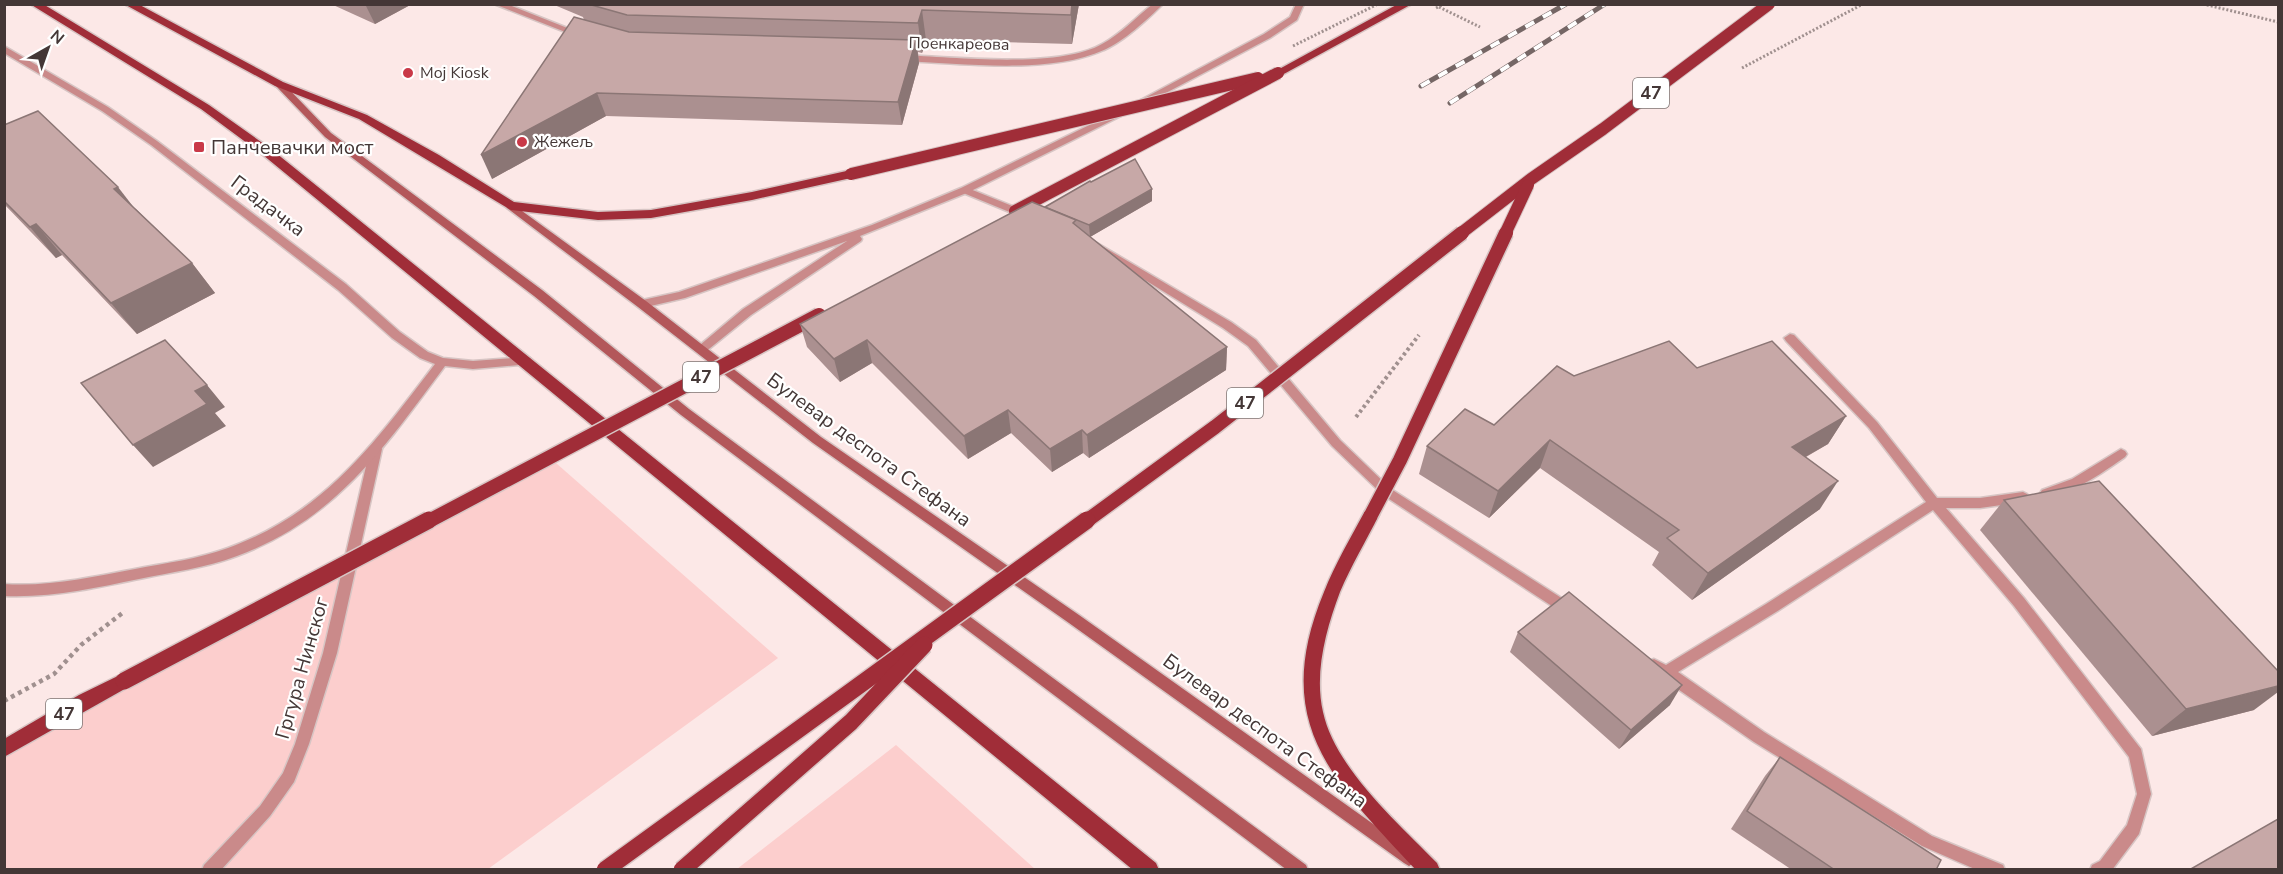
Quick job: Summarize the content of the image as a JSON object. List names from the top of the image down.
{
  "streets": {
    "main road": ["47", "Булевар деспота Стефана"],
    "street": ["Поенкареова", "Градачка", "Гргура Нинског"]
  },
  "places": {
    "other": ["Moj Kiosk", "Жежељ"],
    "transit": ["Панчевачки мост"]
  },
  "north": "top right"
}
